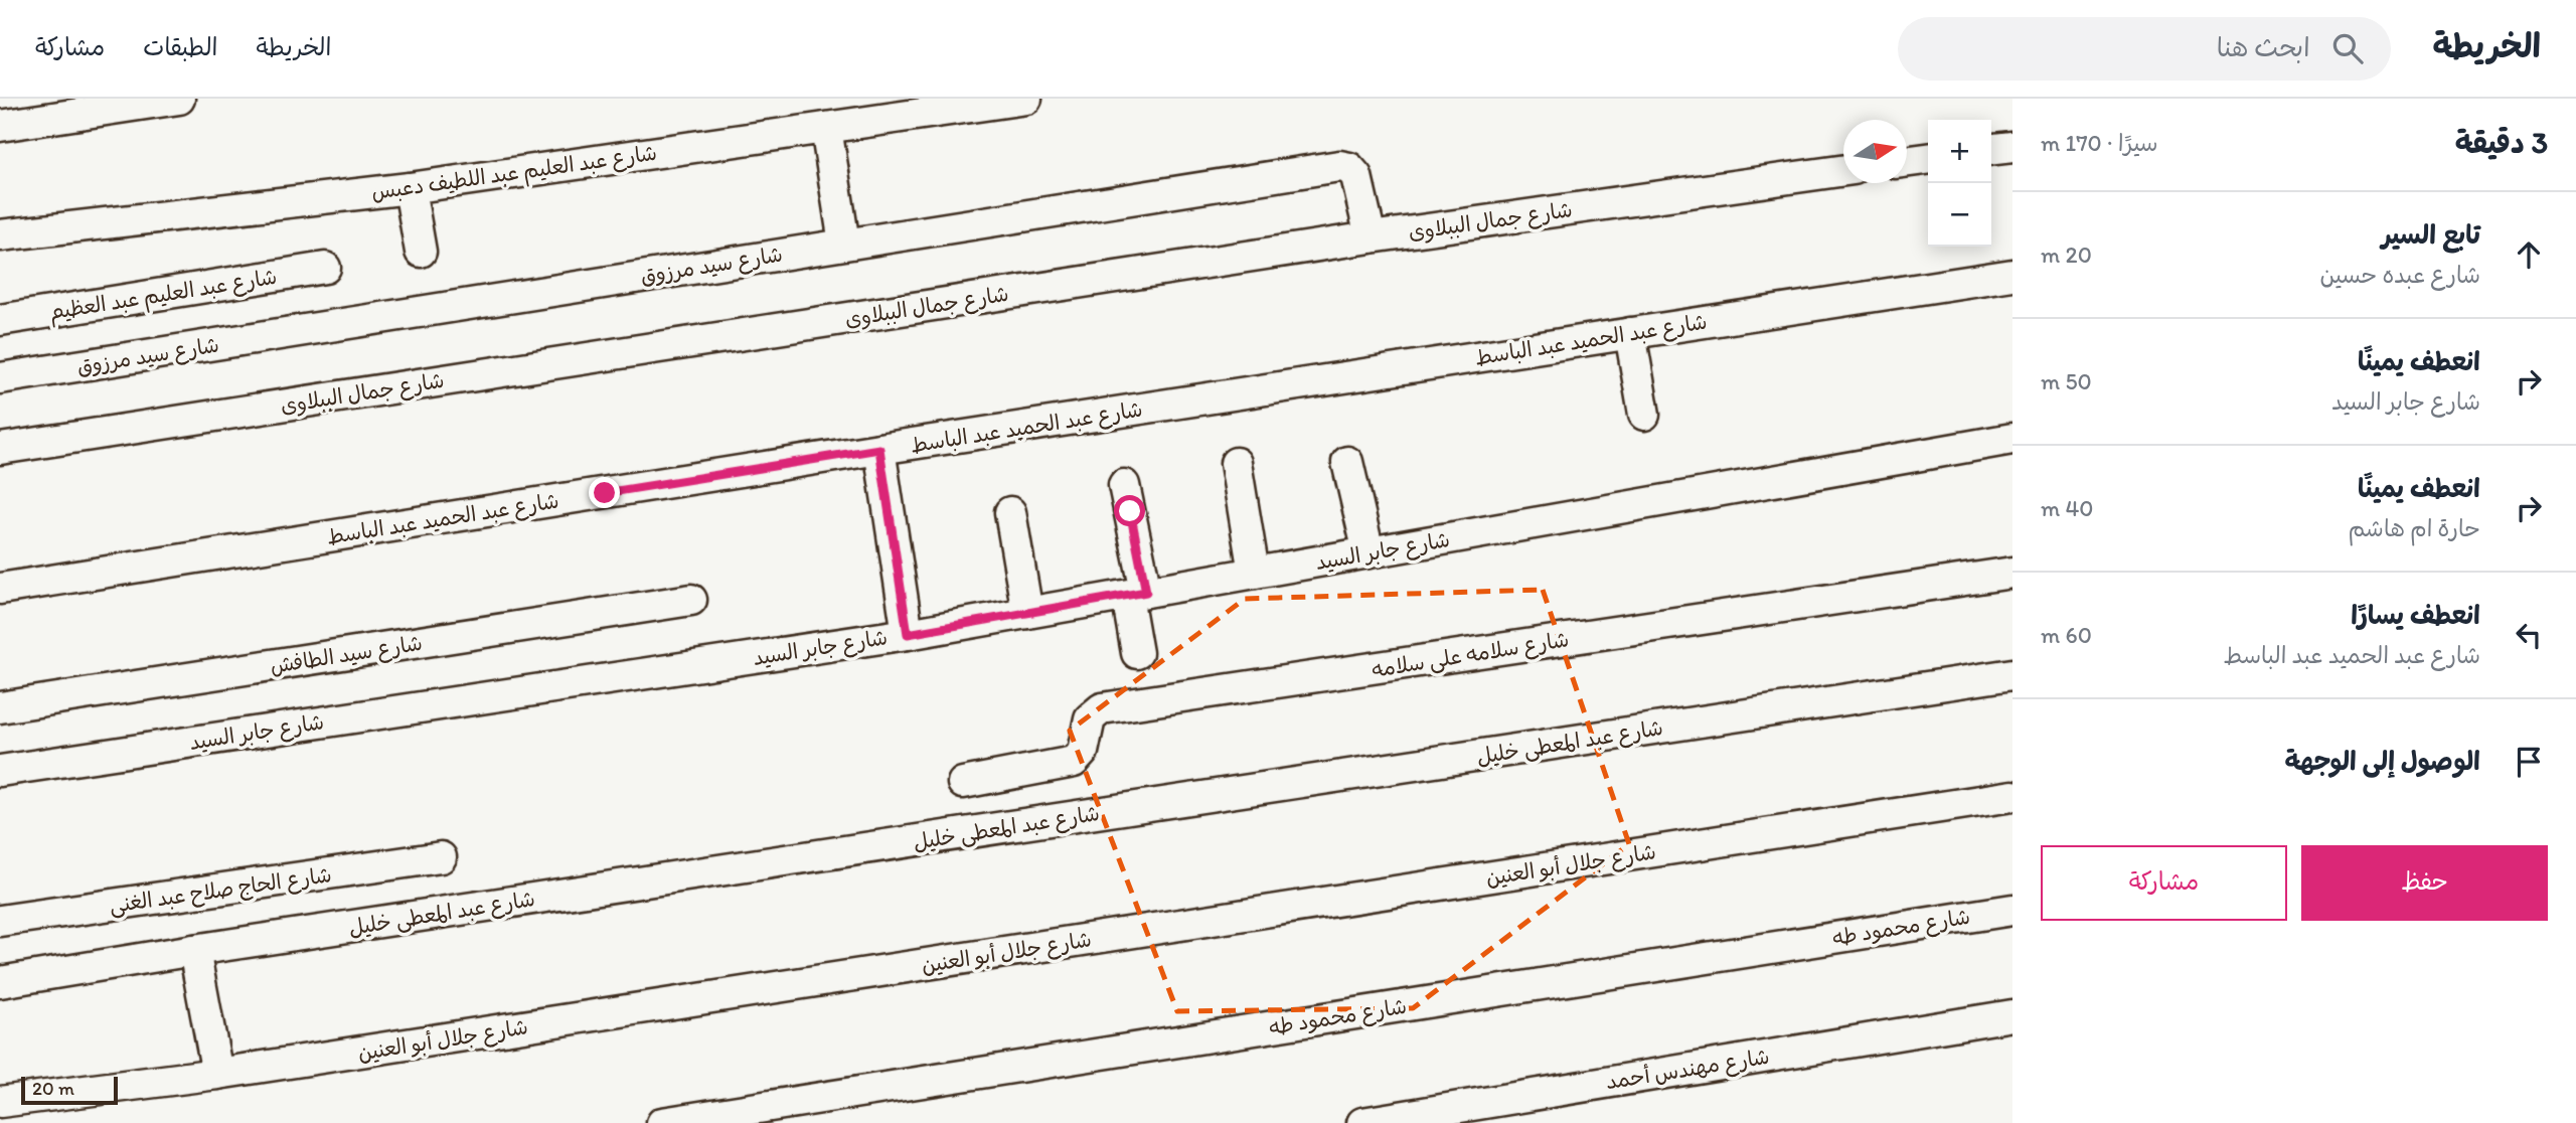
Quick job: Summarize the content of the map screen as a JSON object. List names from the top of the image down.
{
  "streets": {
    "street": [
      "شارع عبد العليم عبد اللطيف دعبس",
      "شارع جمال الببلاوى",
      "شارع سيد مرزوق",
      "شارع عبد العليم عبد العظيم",
      "شارع عبد الحميد عبد الباسط",
      "شارع جابر السيد",
      "شارع سيد الطافش",
      "شارع سلامه على سلامه",
      "شارع عبد المعطى خليل",
      "شارع جلال أبو العنين",
      "شارع الحاج صلاح عبد الغنى",
      "شارع محمود طه",
      "شارع مهندس أحمد"
    ]
  },
  "crossings": [
    ["شارع جمال الببلاوى", "شارع سيد مرزوق"]
  ],
  "scale_bar": "20 m",
  "north": "right",
  "page": {
    "header": "الخريطة",
    "search": "ابحث هنا",
    "nav": ["الخريطة", "الطبقات", "مشاركة"],
    "heading": ["3 دقيقة", "سيرًا · 170 m"],
    "map_buttons": ["+", "−"],
    "list": [
      ["تابع السير", "شارع عبده حسين", "20 m"],
      ["انعطف يمينًا", "شارع جابر السيد", "50 m"],
      ["انعطف يمينًا", "حارة ام هاشم", "40 m"],
      ["انعطف يسارًا", "شارع عبد الحميد عبد الباسط", "60 m"],
      "الوصول إلى الوجهة"
    ],
    "buttons": ["حفظ", "مشاركة"],
    "scale": "20 m"
  }
}
